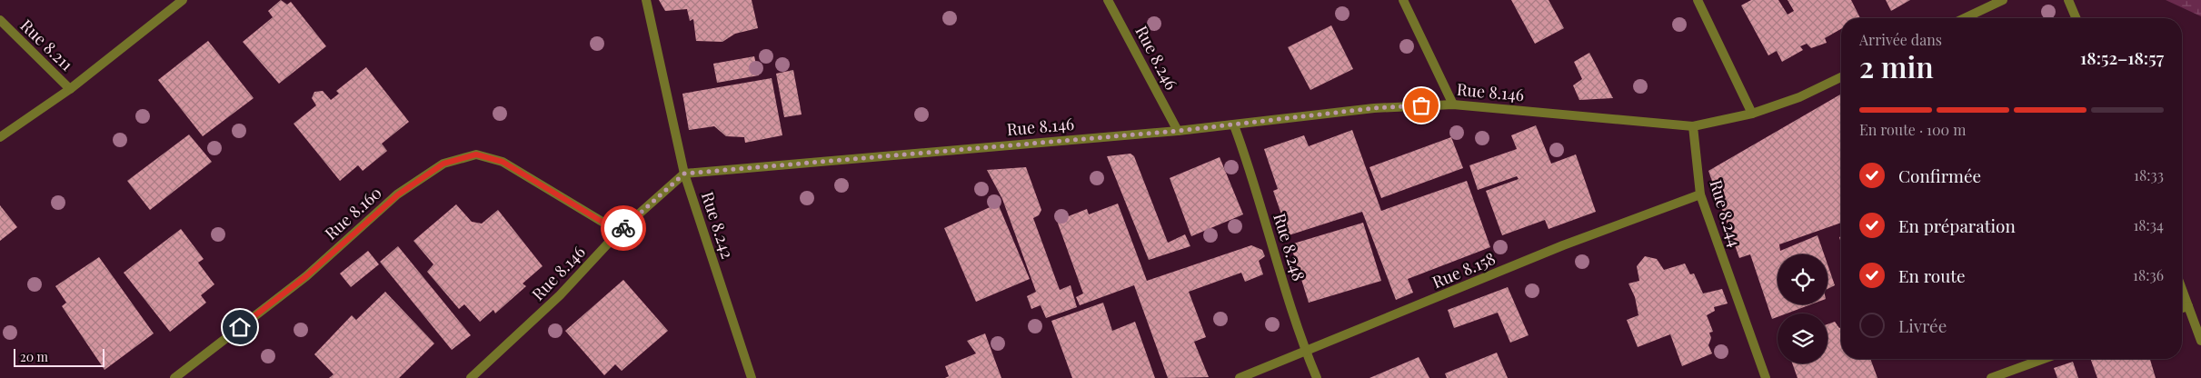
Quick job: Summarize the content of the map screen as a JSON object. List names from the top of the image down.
{
  "streets": {
    "street": [
      "Rue 8.211",
      "Rue 8.246",
      "Rue 8.146",
      "Rue 8.160",
      "Rue 8.244",
      "Rue 8.242",
      "Rue 8.248",
      "Rue 8.158"
    ]
  },
  "crossings": [
    ["Rue 8.246", "Rue 8.146"],
    ["Rue 8.146", "Rue 8.160"],
    ["Rue 8.146", "Rue 8.244"],
    ["Rue 8.146", "Rue 8.242"],
    ["Rue 8.146", "Rue 8.248"],
    ["Rue 8.244", "Rue 8.158"],
    ["Rue 8.248", "Rue 8.158"]
  ],
  "scale_bar": "20 m",
  "page": {
    "heading": ["2 min", "Arrivée dans", "18:52–18:57"],
    "bar": "En route · 100 m",
    "list": [
      ["Confirmée", "18:33"],
      ["En préparation", "18:34"],
      ["En route", "18:36"],
      "Livrée"
    ],
    "scale": "20 m"
  }
}
